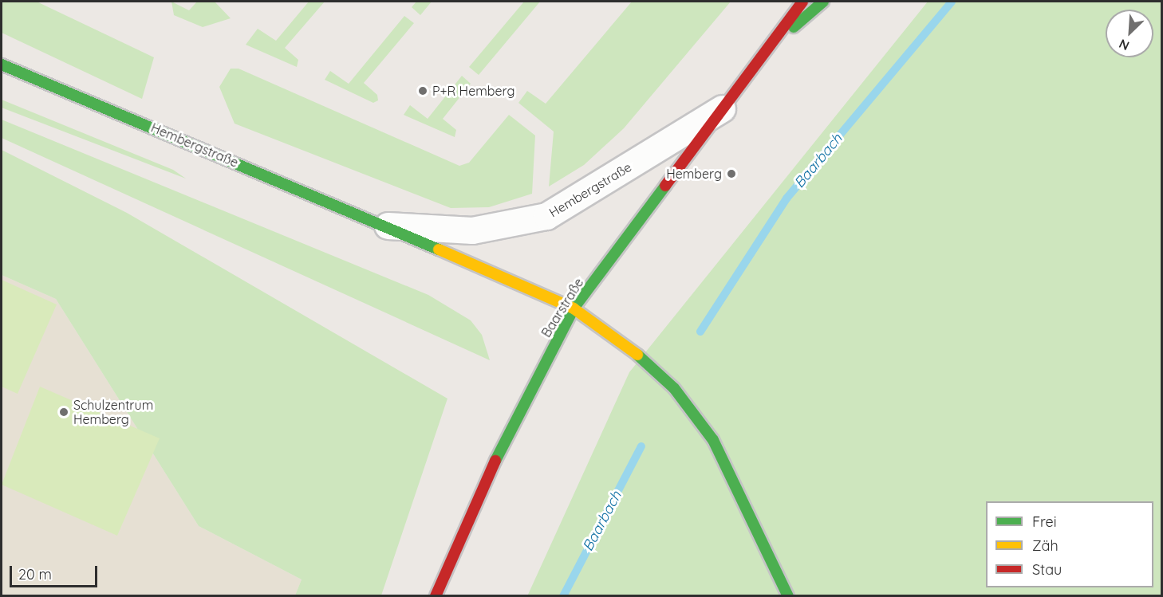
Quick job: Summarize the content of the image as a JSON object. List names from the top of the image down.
{
  "streets": {
    "street": ["Hembergstraße", "Baarstraße"]
  },
  "crossings": [
    ["Hembergstraße", "Baarstraße"]
  ],
  "water": ["Baarbach"],
  "places": ["P+R Hemberg", "Hemberg", "Schulzentrum Hemberg"],
  "legend": ["Frei", "Zäh", "Stau"],
  "scale_bar": "20 m",
  "north": "bottom left"
}
